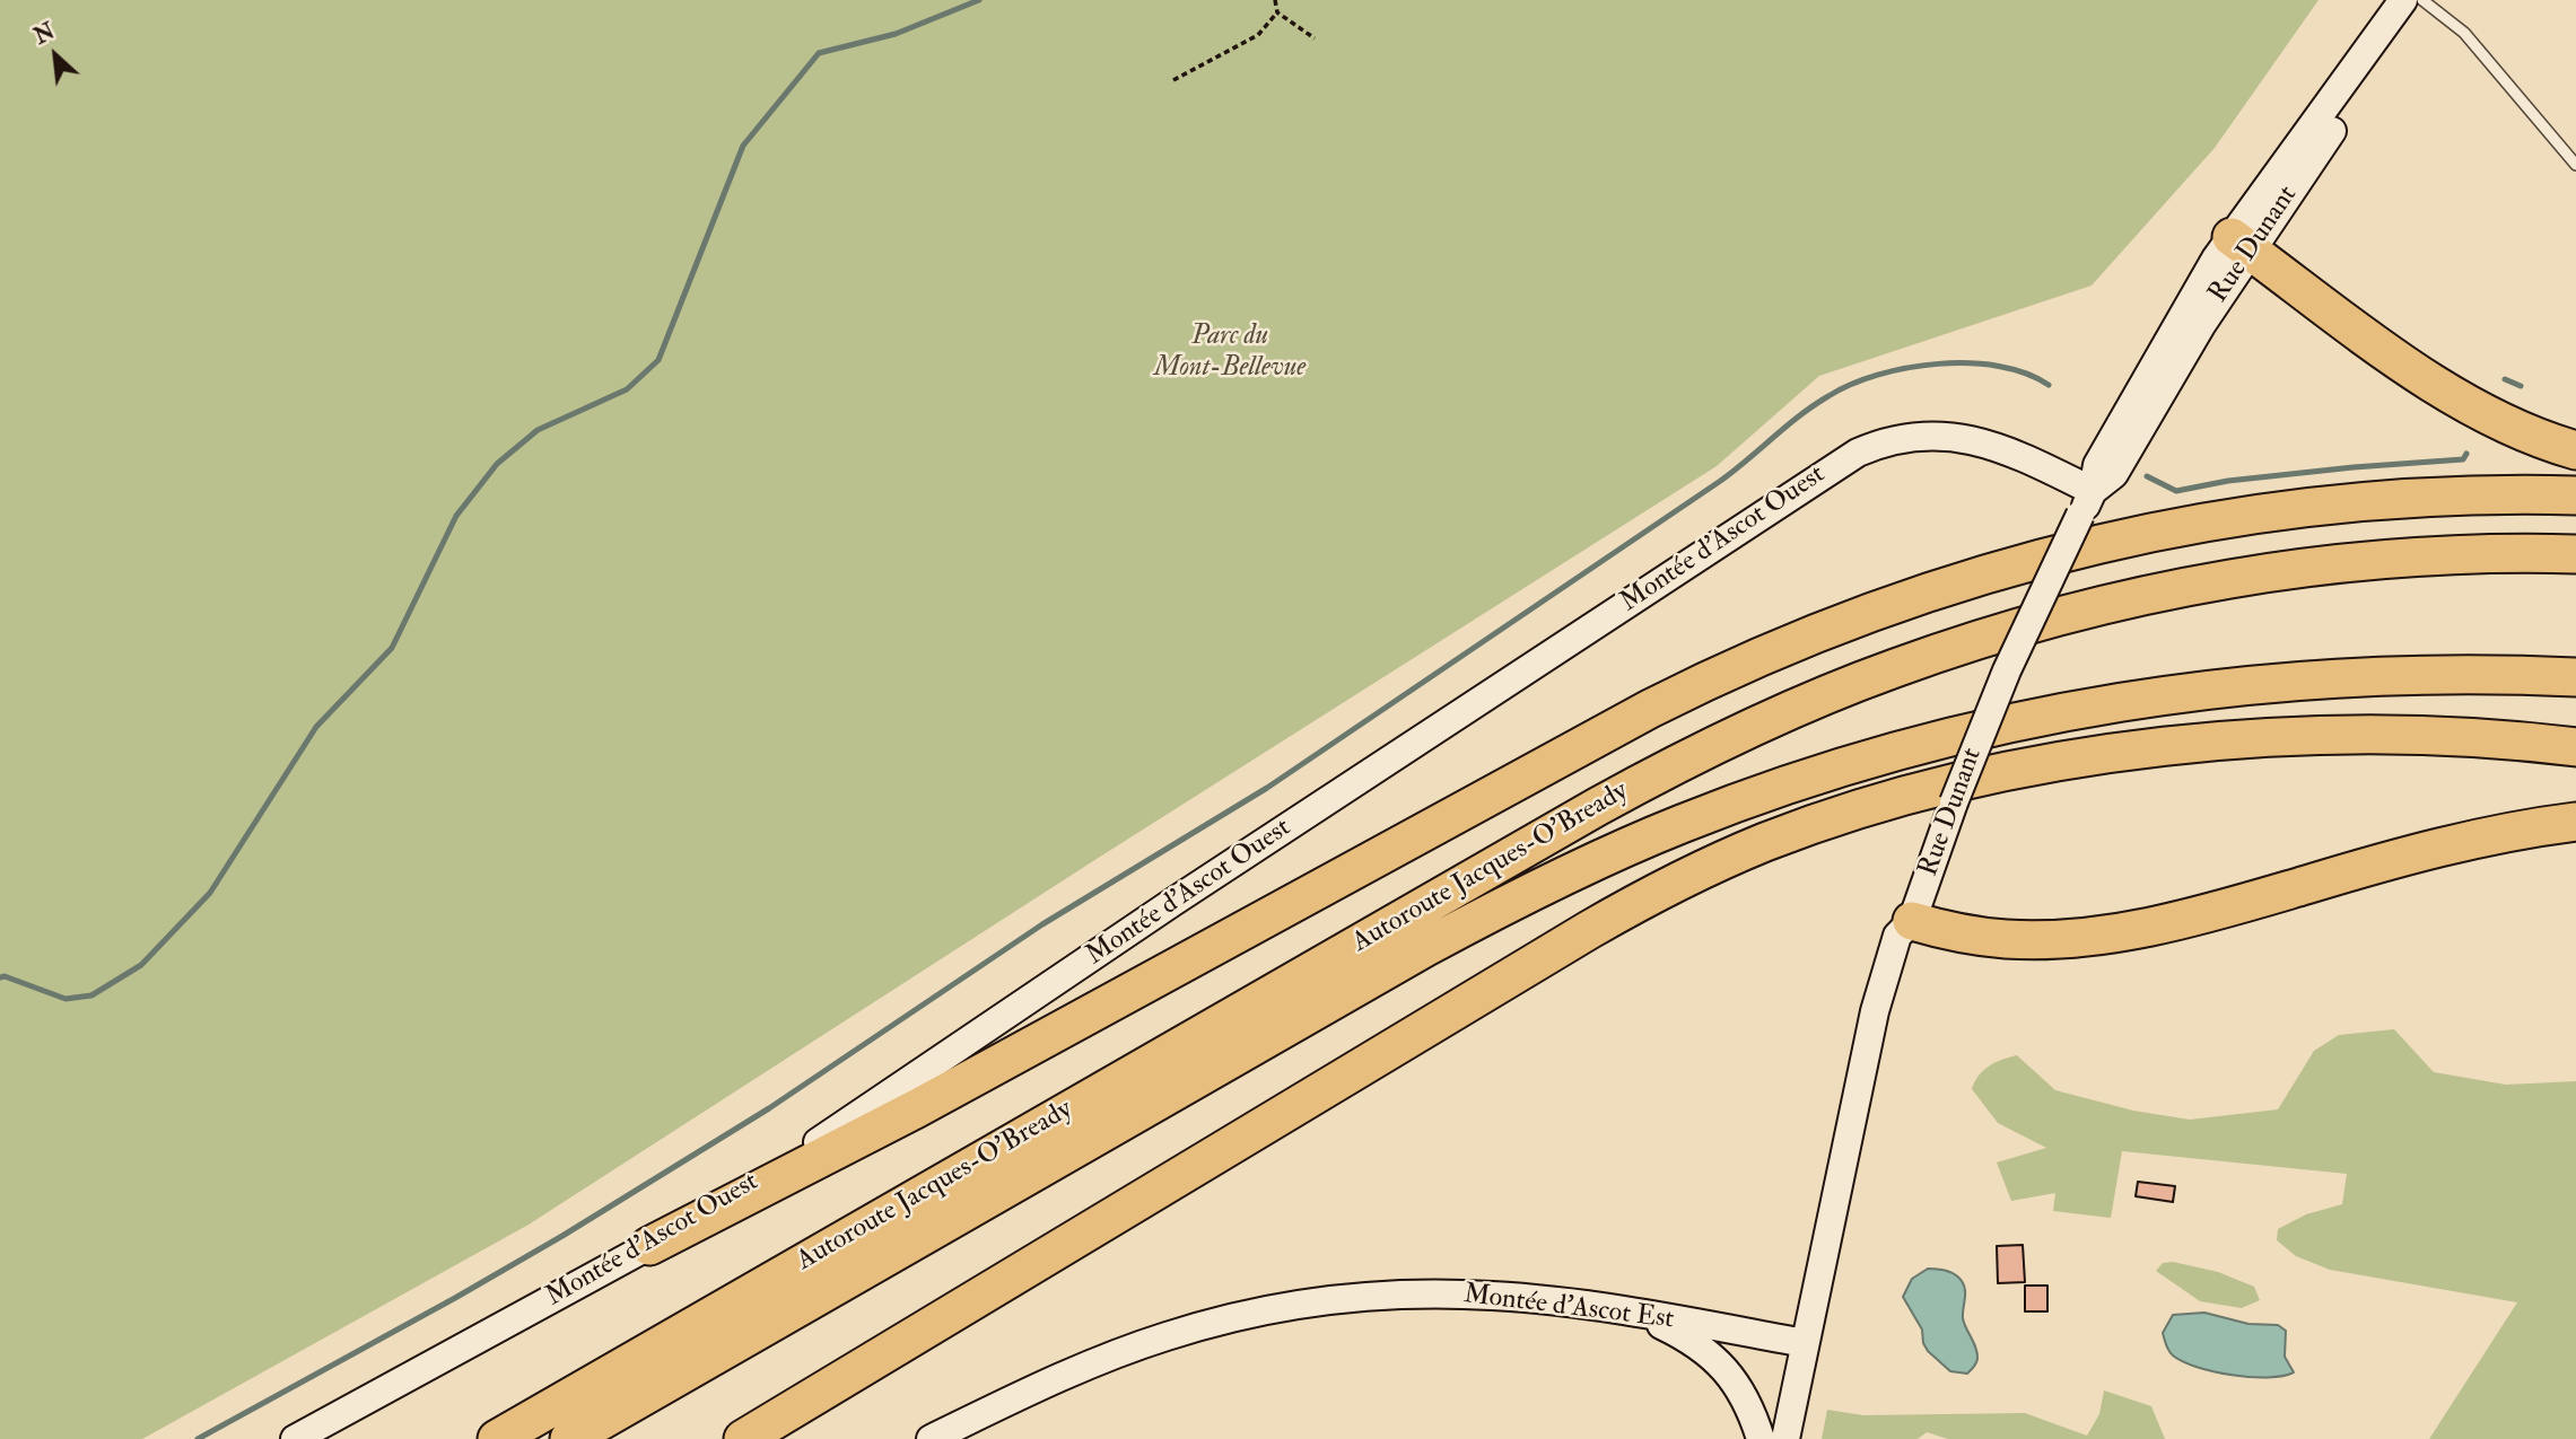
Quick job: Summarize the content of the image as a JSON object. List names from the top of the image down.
{
  "streets": {
    "highway": ["Autoroute Jacques-O'Bready"],
    "street": ["Rue Dunant", "Montée d'Ascot Ouest", "Montée d'Ascot Est"]
  },
  "crossings": [
    ["Rue Dunant", "Montée d'Ascot Ouest"],
    ["Rue Dunant", "Montée d'Ascot Est"]
  ],
  "parks": ["Parc du Mont-Bellevue"],
  "north": "top left"
}
